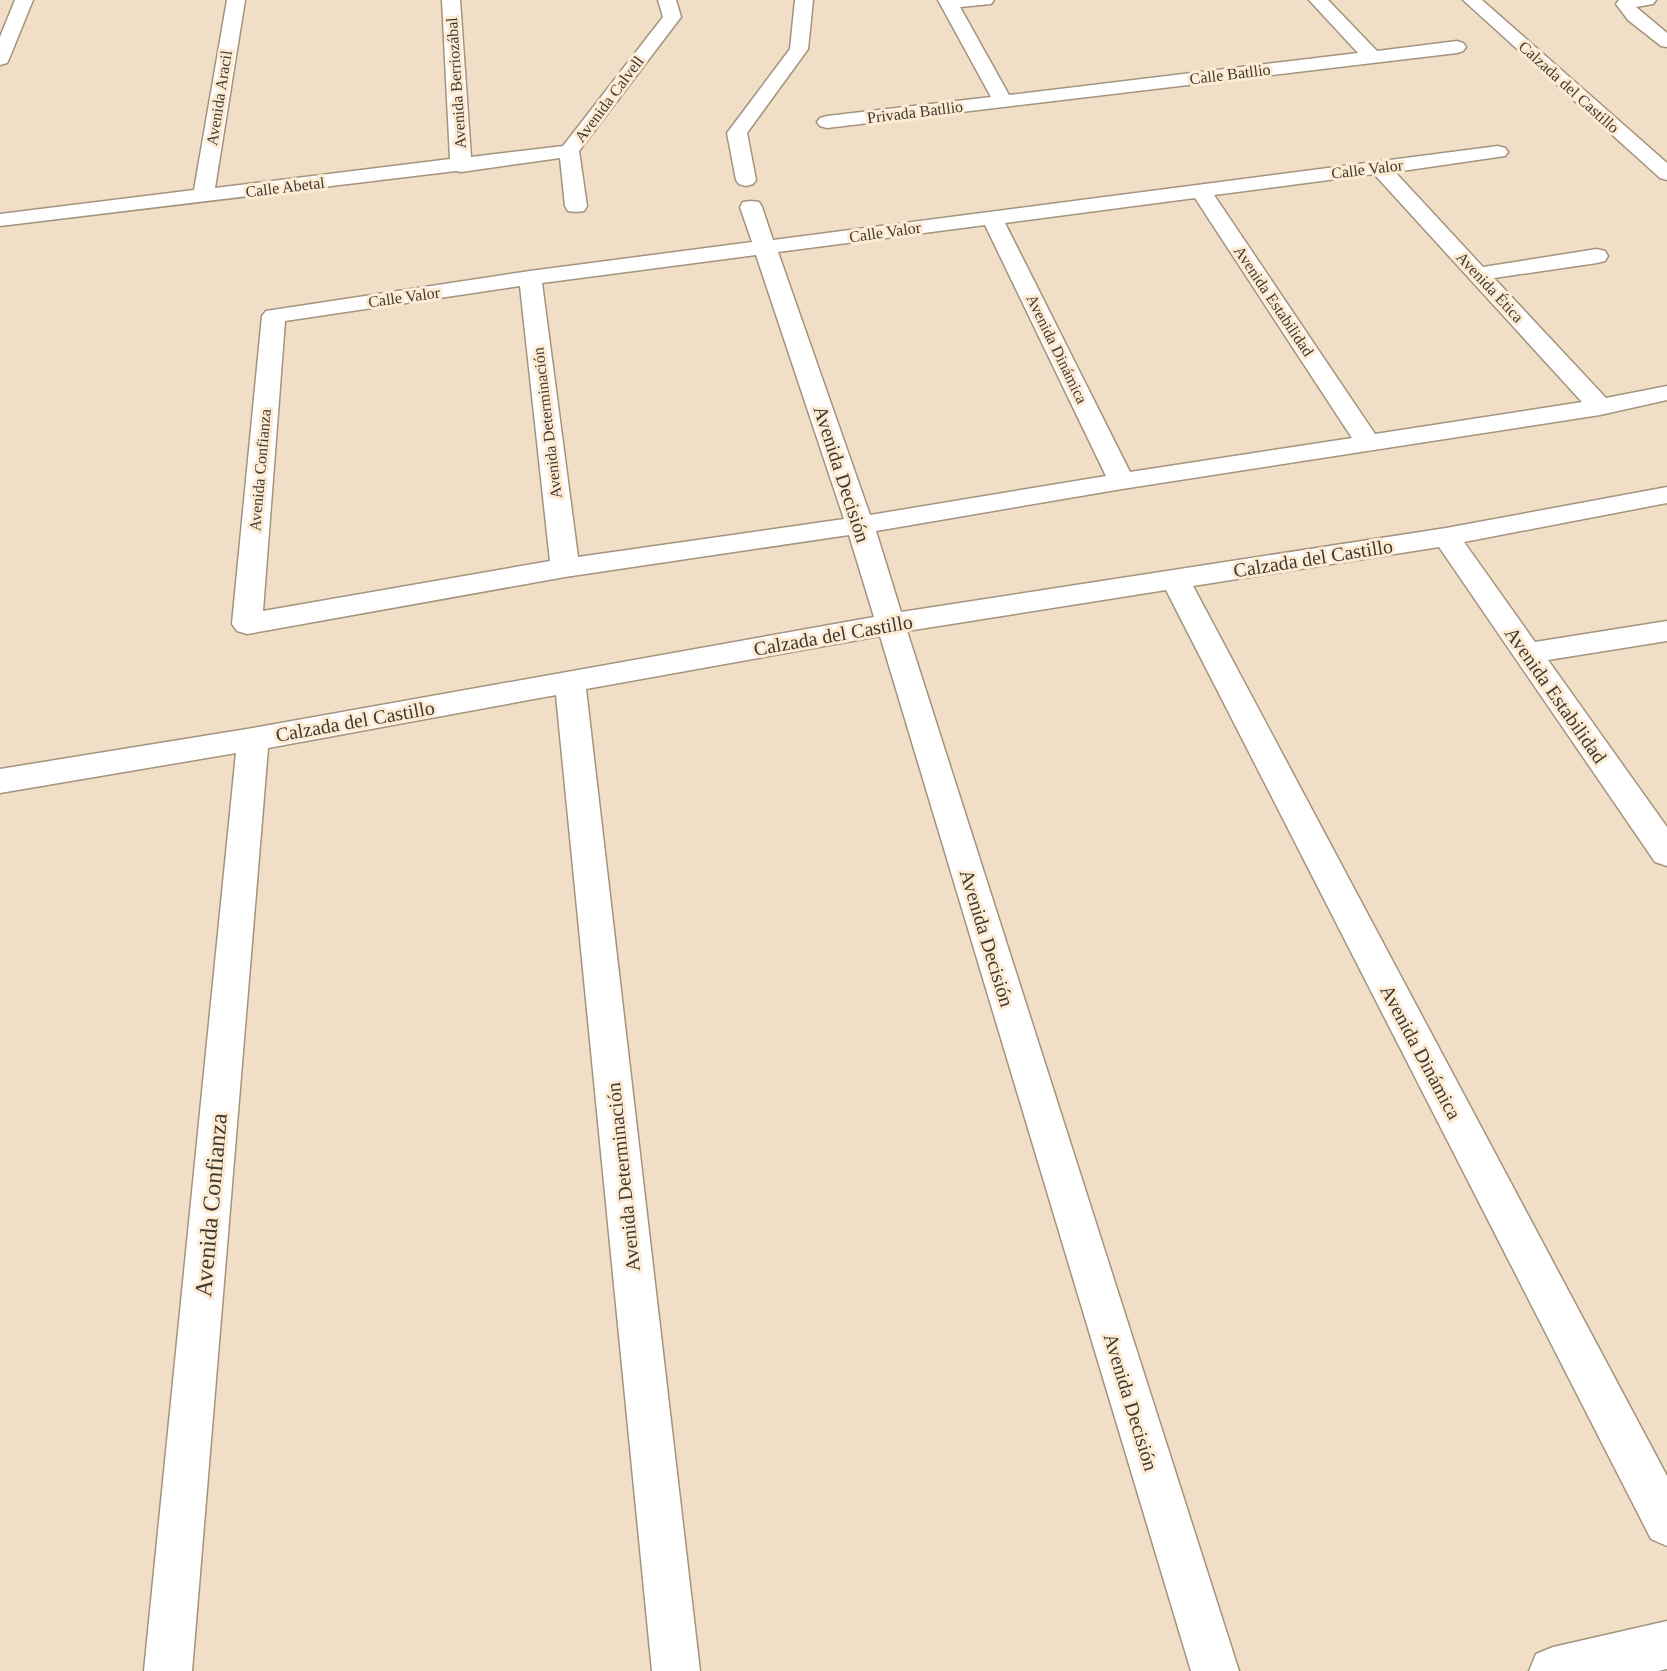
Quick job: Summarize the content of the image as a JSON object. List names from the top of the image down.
{
  "streets": {
    "street": [
      "Calle Batllio",
      "Avenida Berriozábal",
      "Calzada del Castillo",
      "Avenida Aracil",
      "Avenida Calvell",
      "Privada Batllio",
      "Calle Valor",
      "Calle Abetal",
      "Avenida Ética",
      "Avenida Estabilidad",
      "Avenida Dinámica",
      "Avenida Determinación",
      "Avenida Confianza",
      "Avenida Decisión"
    ]
  },
  "crossings": [
    ["Calle Batllio", "Privada Batllio"],
    ["Avenida Berriozábal", "Calle Abetal"],
    ["Calzada del Castillo", "Avenida Estabilidad"],
    ["Calzada del Castillo", "Avenida Dinámica"],
    ["Calzada del Castillo", "Avenida Determinación"],
    ["Calzada del Castillo", "Avenida Confianza"],
    ["Calzada del Castillo", "Avenida Decisión"],
    ["Avenida Aracil", "Calle Abetal"],
    ["Avenida Calvell", "Calle Abetal"],
    ["Calle Valor", "Avenida Ética"],
    ["Calle Valor", "Avenida Estabilidad"],
    ["Calle Valor", "Avenida Dinámica"],
    ["Calle Valor", "Avenida Determinación"],
    ["Calle Valor", "Avenida Confianza"],
    ["Calle Valor", "Avenida Decisión"],
    ["Avenida Determinación", "Avenida Confianza"]
  ]
}
